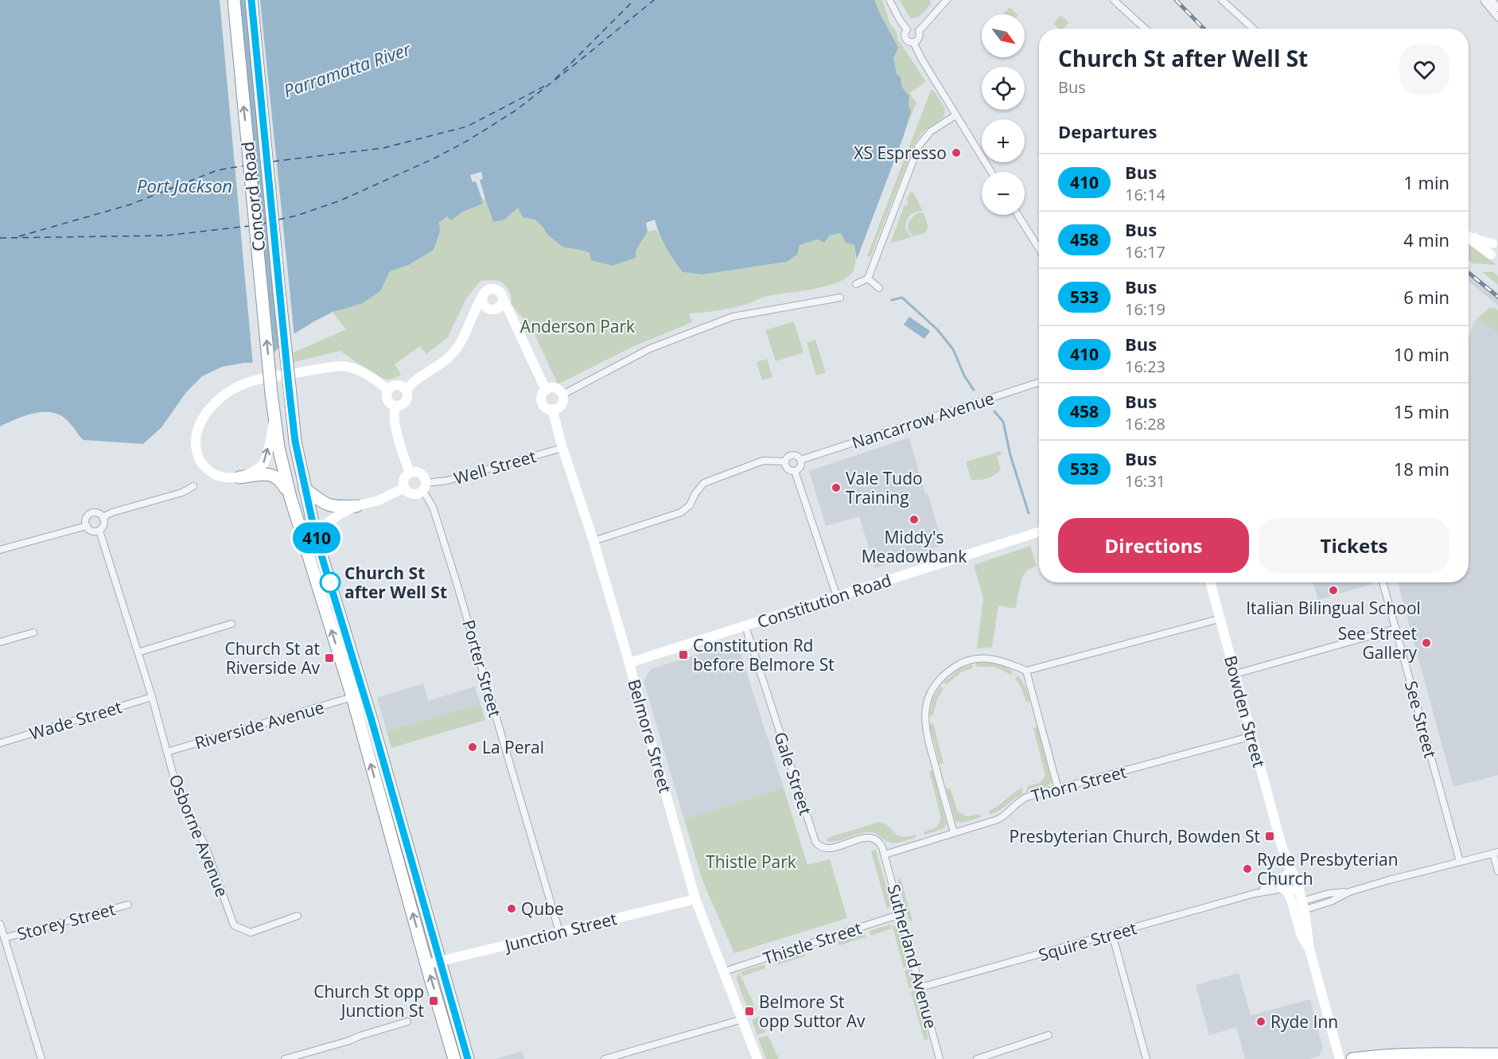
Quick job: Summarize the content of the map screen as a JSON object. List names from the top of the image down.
{
  "streets": {
    "highway": ["Concord Road"],
    "main road": [
      "Constitution Road",
      "Bowden Street",
      "Belmore Street",
      "Junction Street"
    ],
    "street": [
      "Nancarrow Avenue",
      "Well Street",
      "Porter Street",
      "See Street",
      "Wade Street",
      "Riverside Avenue",
      "Gale Street",
      "Thorn Street",
      "Osborne Avenue",
      "Storey Street",
      "Squire Street",
      "Thistle Street",
      "Sutherland Avenue"
    ]
  },
  "crossings": [
    ["Concord Road", "Junction Street"],
    ["Well Street", "Porter Street"],
    ["Well Street", "Belmore Street"],
    ["Constitution Road", "Belmore Street"],
    ["Constitution Road", "Gale Street"],
    ["Porter Street", "Junction Street"],
    ["Bowden Street", "Thorn Street"],
    ["Bowden Street", "Squire Street"],
    ["Wade Street", "Osborne Avenue"],
    ["Riverside Avenue", "Osborne Avenue"],
    ["Belmore Street", "Junction Street"],
    ["Belmore Street", "Thistle Street"],
    ["Gale Street", "Thorn Street"],
    ["Gale Street", "Sutherland Avenue"],
    ["Thorn Street", "Sutherland Avenue"],
    ["Squire Street", "Sutherland Avenue"],
    ["Thistle Street", "Sutherland Avenue"]
  ],
  "water": ["Parramatta River", "Port Jackson"],
  "parks": ["Anderson Park", "Thistle Park"],
  "places": {
    "other": [
      "XS Espresso",
      "Vale Tudo Training",
      "Middy's Meadowbank",
      "Church St after Well St",
      "Italian Bilingual School",
      "See Street Gallery",
      "La Peral",
      "Ryde Presbyterian Church",
      "Qube",
      "Ryde Inn"
    ],
    "transit": [
      "Constitution Rd before Belmore St",
      "Church St at Riverside Av",
      "Presbyterian Church, Bowden St",
      "Church St opp Junction St",
      "Belmore St opp Suttor Av"
    ]
  },
  "lines": ["bus line 410"],
  "north": "bottom right",
  "page": {
    "on_map": "410",
    "map_buttons": ["+", "−"],
    "heading": [
      ["Church St after Well St", "Bus"],
      "Departures"
    ],
    "list": [
      {
        "mark": "410",
        "name": "Bus",
        "note": "16:14",
        "value": "1 min"
      },
      {
        "mark": "458",
        "name": "Bus",
        "note": "16:17",
        "value": "4 min"
      },
      {
        "mark": "533",
        "name": "Bus",
        "note": "16:19",
        "value": "6 min"
      },
      {
        "mark": "410",
        "name": "Bus",
        "note": "16:23",
        "value": "10 min"
      },
      {
        "mark": "458",
        "name": "Bus",
        "note": "16:28",
        "value": "15 min"
      },
      {
        "mark": "533",
        "name": "Bus",
        "note": "16:31",
        "value": "18 min"
      }
    ],
    "buttons": ["Directions", "Tickets"]
  }
}
